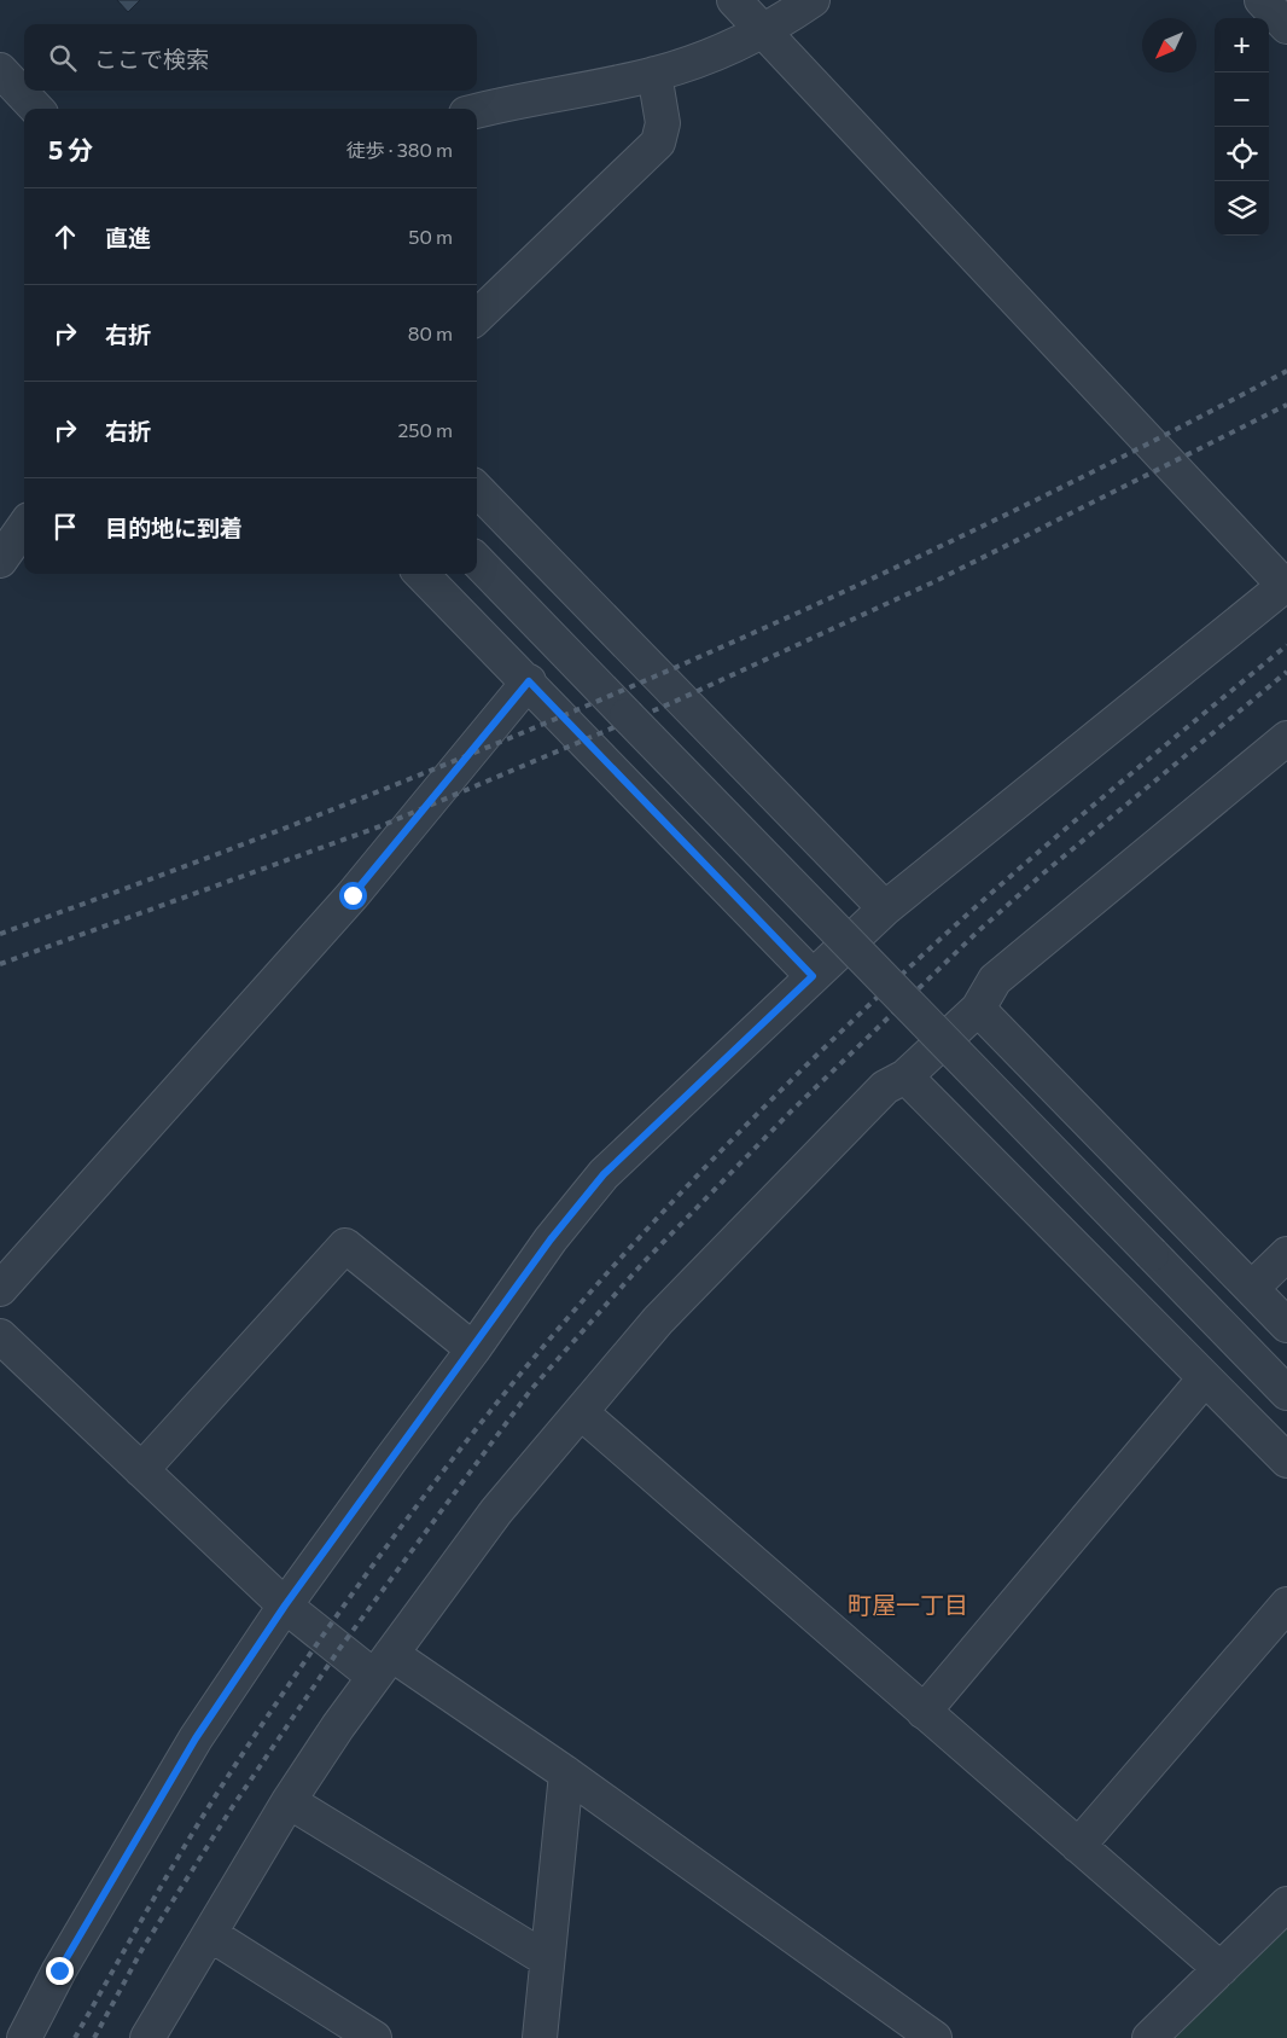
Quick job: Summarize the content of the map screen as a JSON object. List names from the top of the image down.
{
  "districts": ["町屋一丁目"],
  "north": "bottom left",
  "page": {
    "map_buttons": ["+", "−"],
    "search": "ここで検索",
    "heading": ["5 分", "徒歩 · 380 m"],
    "list": [
      ["直進", "50 m"],
      ["右折", "80 m"],
      ["右折", "250 m"],
      "目的地に到着"
    ]
  }
}
